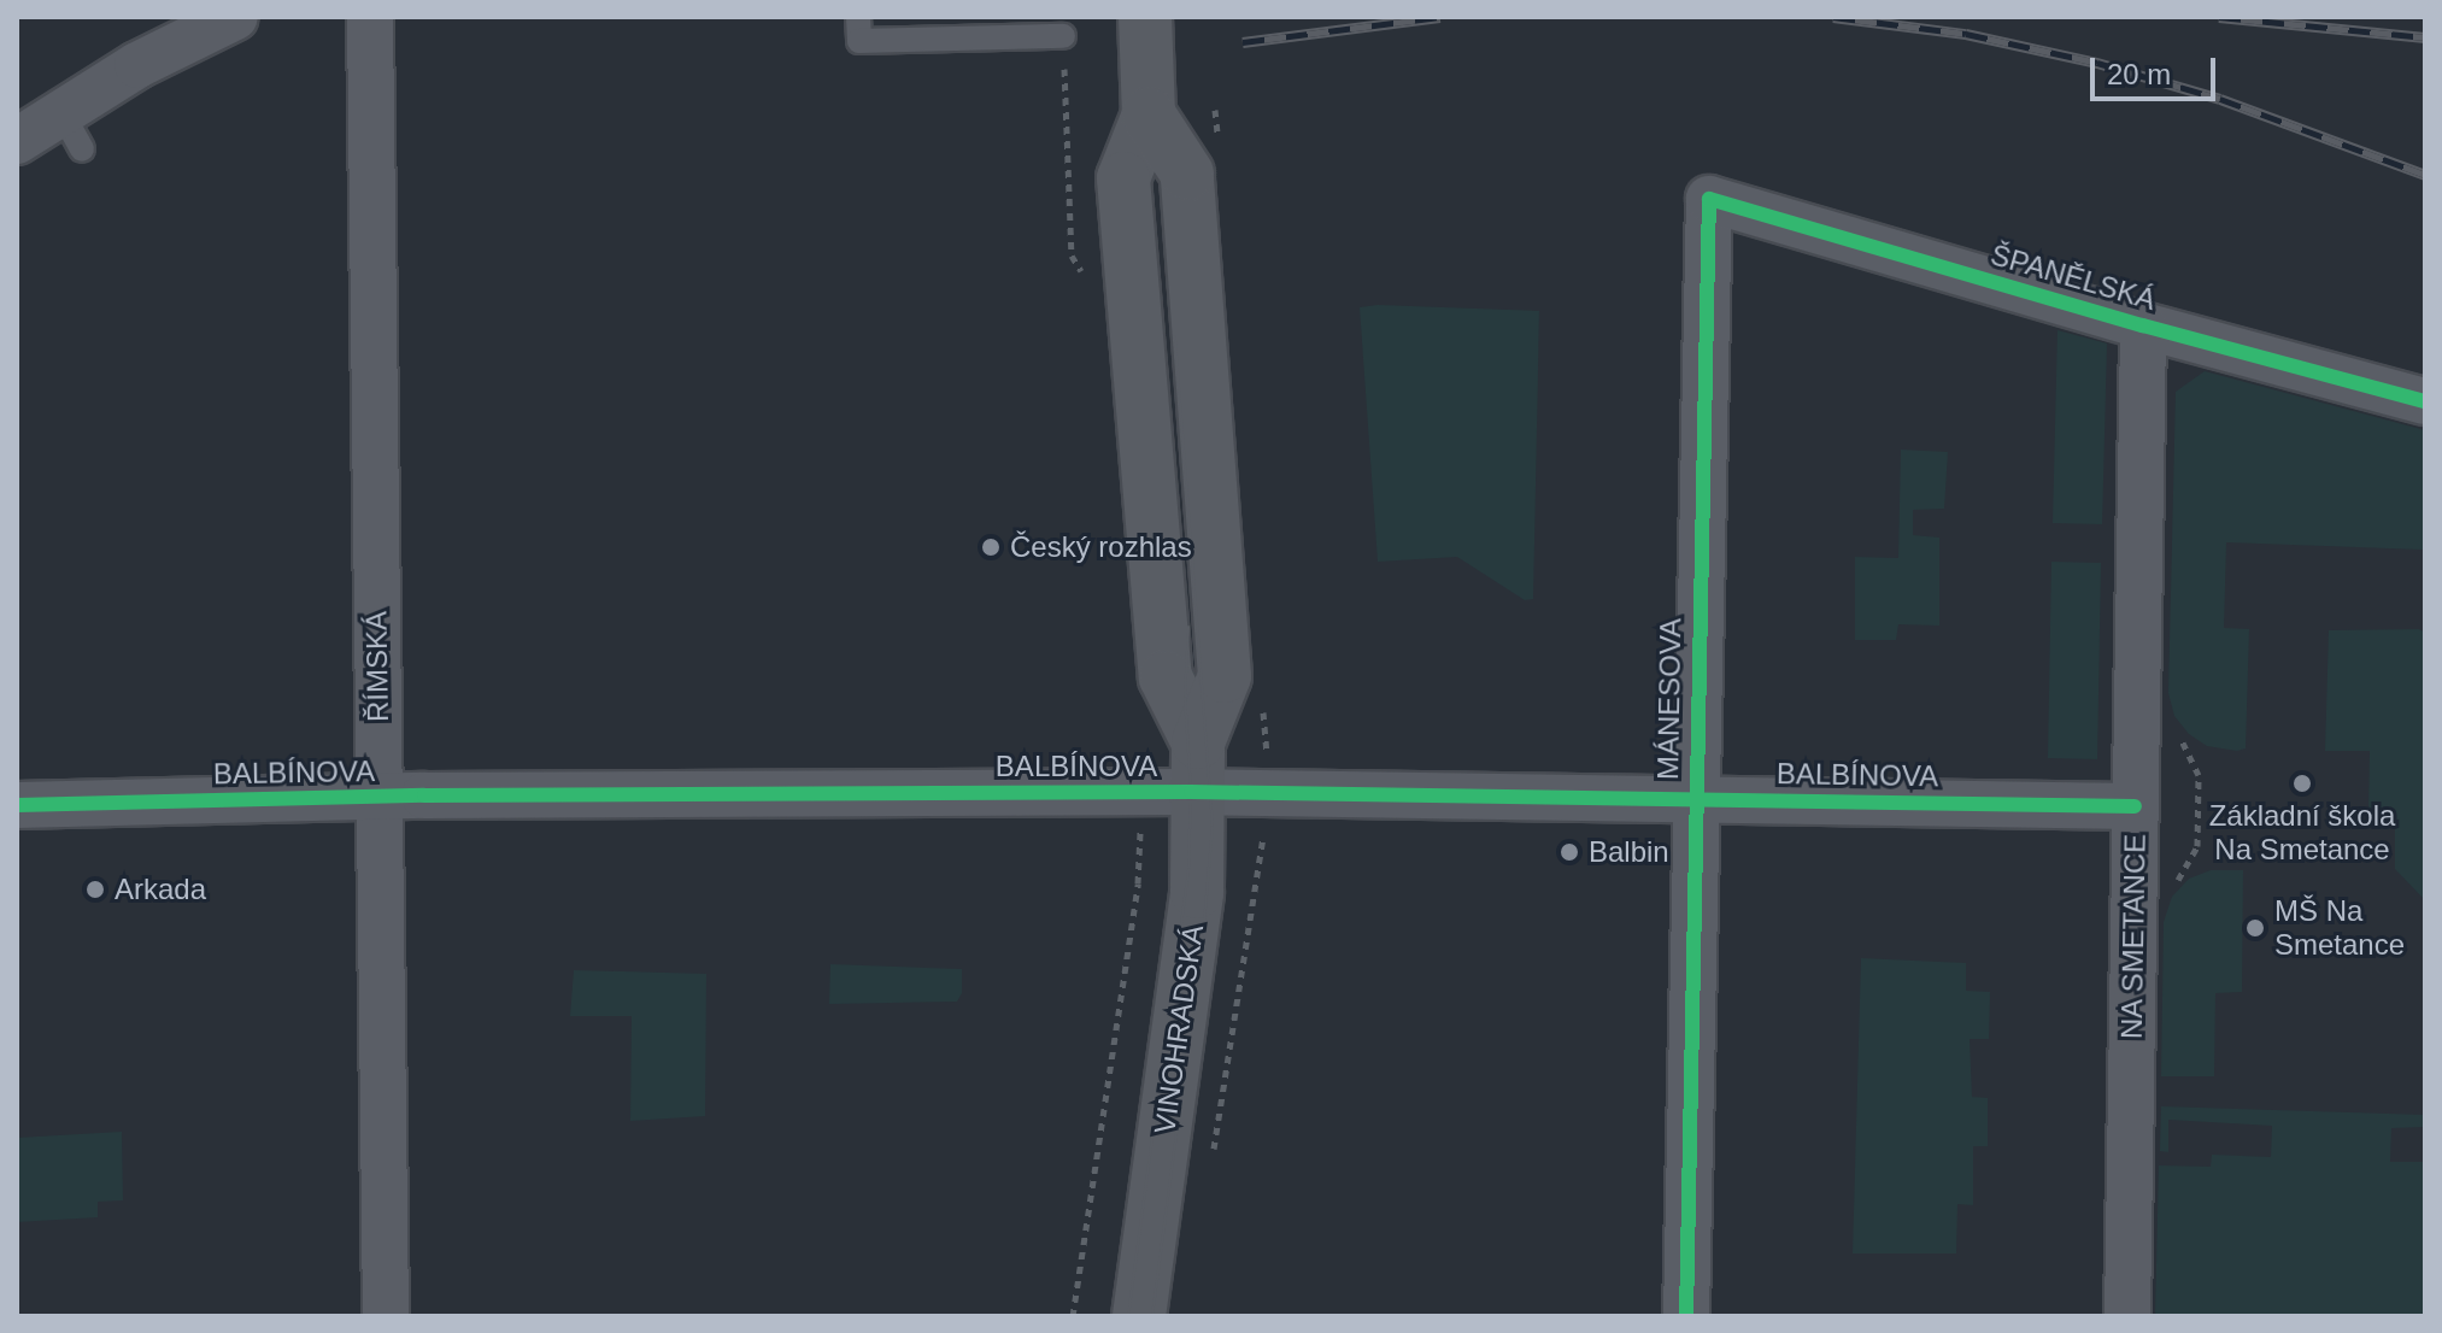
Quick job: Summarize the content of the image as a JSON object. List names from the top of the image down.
{
  "streets": {
    "main road": ["VINOHRADSKÁ"],
    "street": [
      "ŠPANĚLSKÁ",
      "ŘÍMSKÁ",
      "MÁNESOVA",
      "BALBÍNOVA",
      "NA SMETANCE"
    ]
  },
  "crossings": [
    ["ŠPANĚLSKÁ", "MÁNESOVA"],
    ["ŠPANĚLSKÁ", "NA SMETANCE"],
    ["ŘÍMSKÁ", "BALBÍNOVA"],
    ["MÁNESOVA", "BALBÍNOVA"],
    ["BALBÍNOVA", "NA SMETANCE"],
    ["BALBÍNOVA", "VINOHRADSKÁ"]
  ],
  "places": [
    "Český rozhlas",
    "Základní škola Na Smetance",
    "Balbin",
    "Arkada",
    "MŠ Na Smetance"
  ],
  "scale_bar": "20 m"
}
